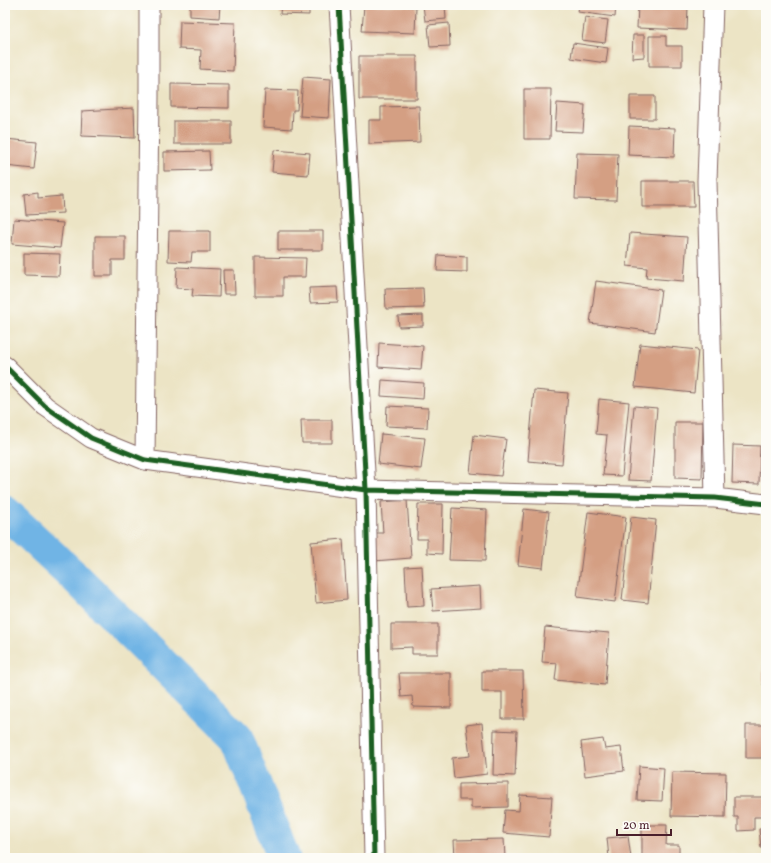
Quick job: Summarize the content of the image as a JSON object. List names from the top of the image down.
{
  "scale_bar": "20 m"
}
